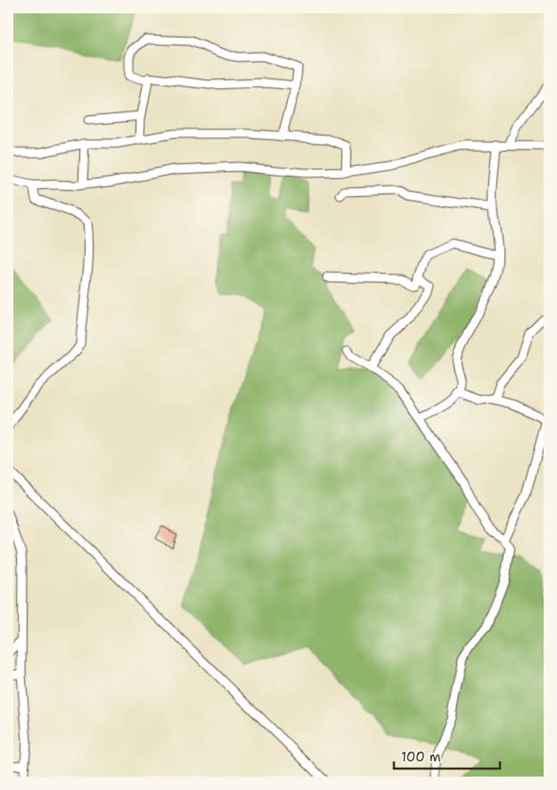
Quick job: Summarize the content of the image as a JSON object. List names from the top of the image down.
{
  "scale_bar": "100 m"
}
